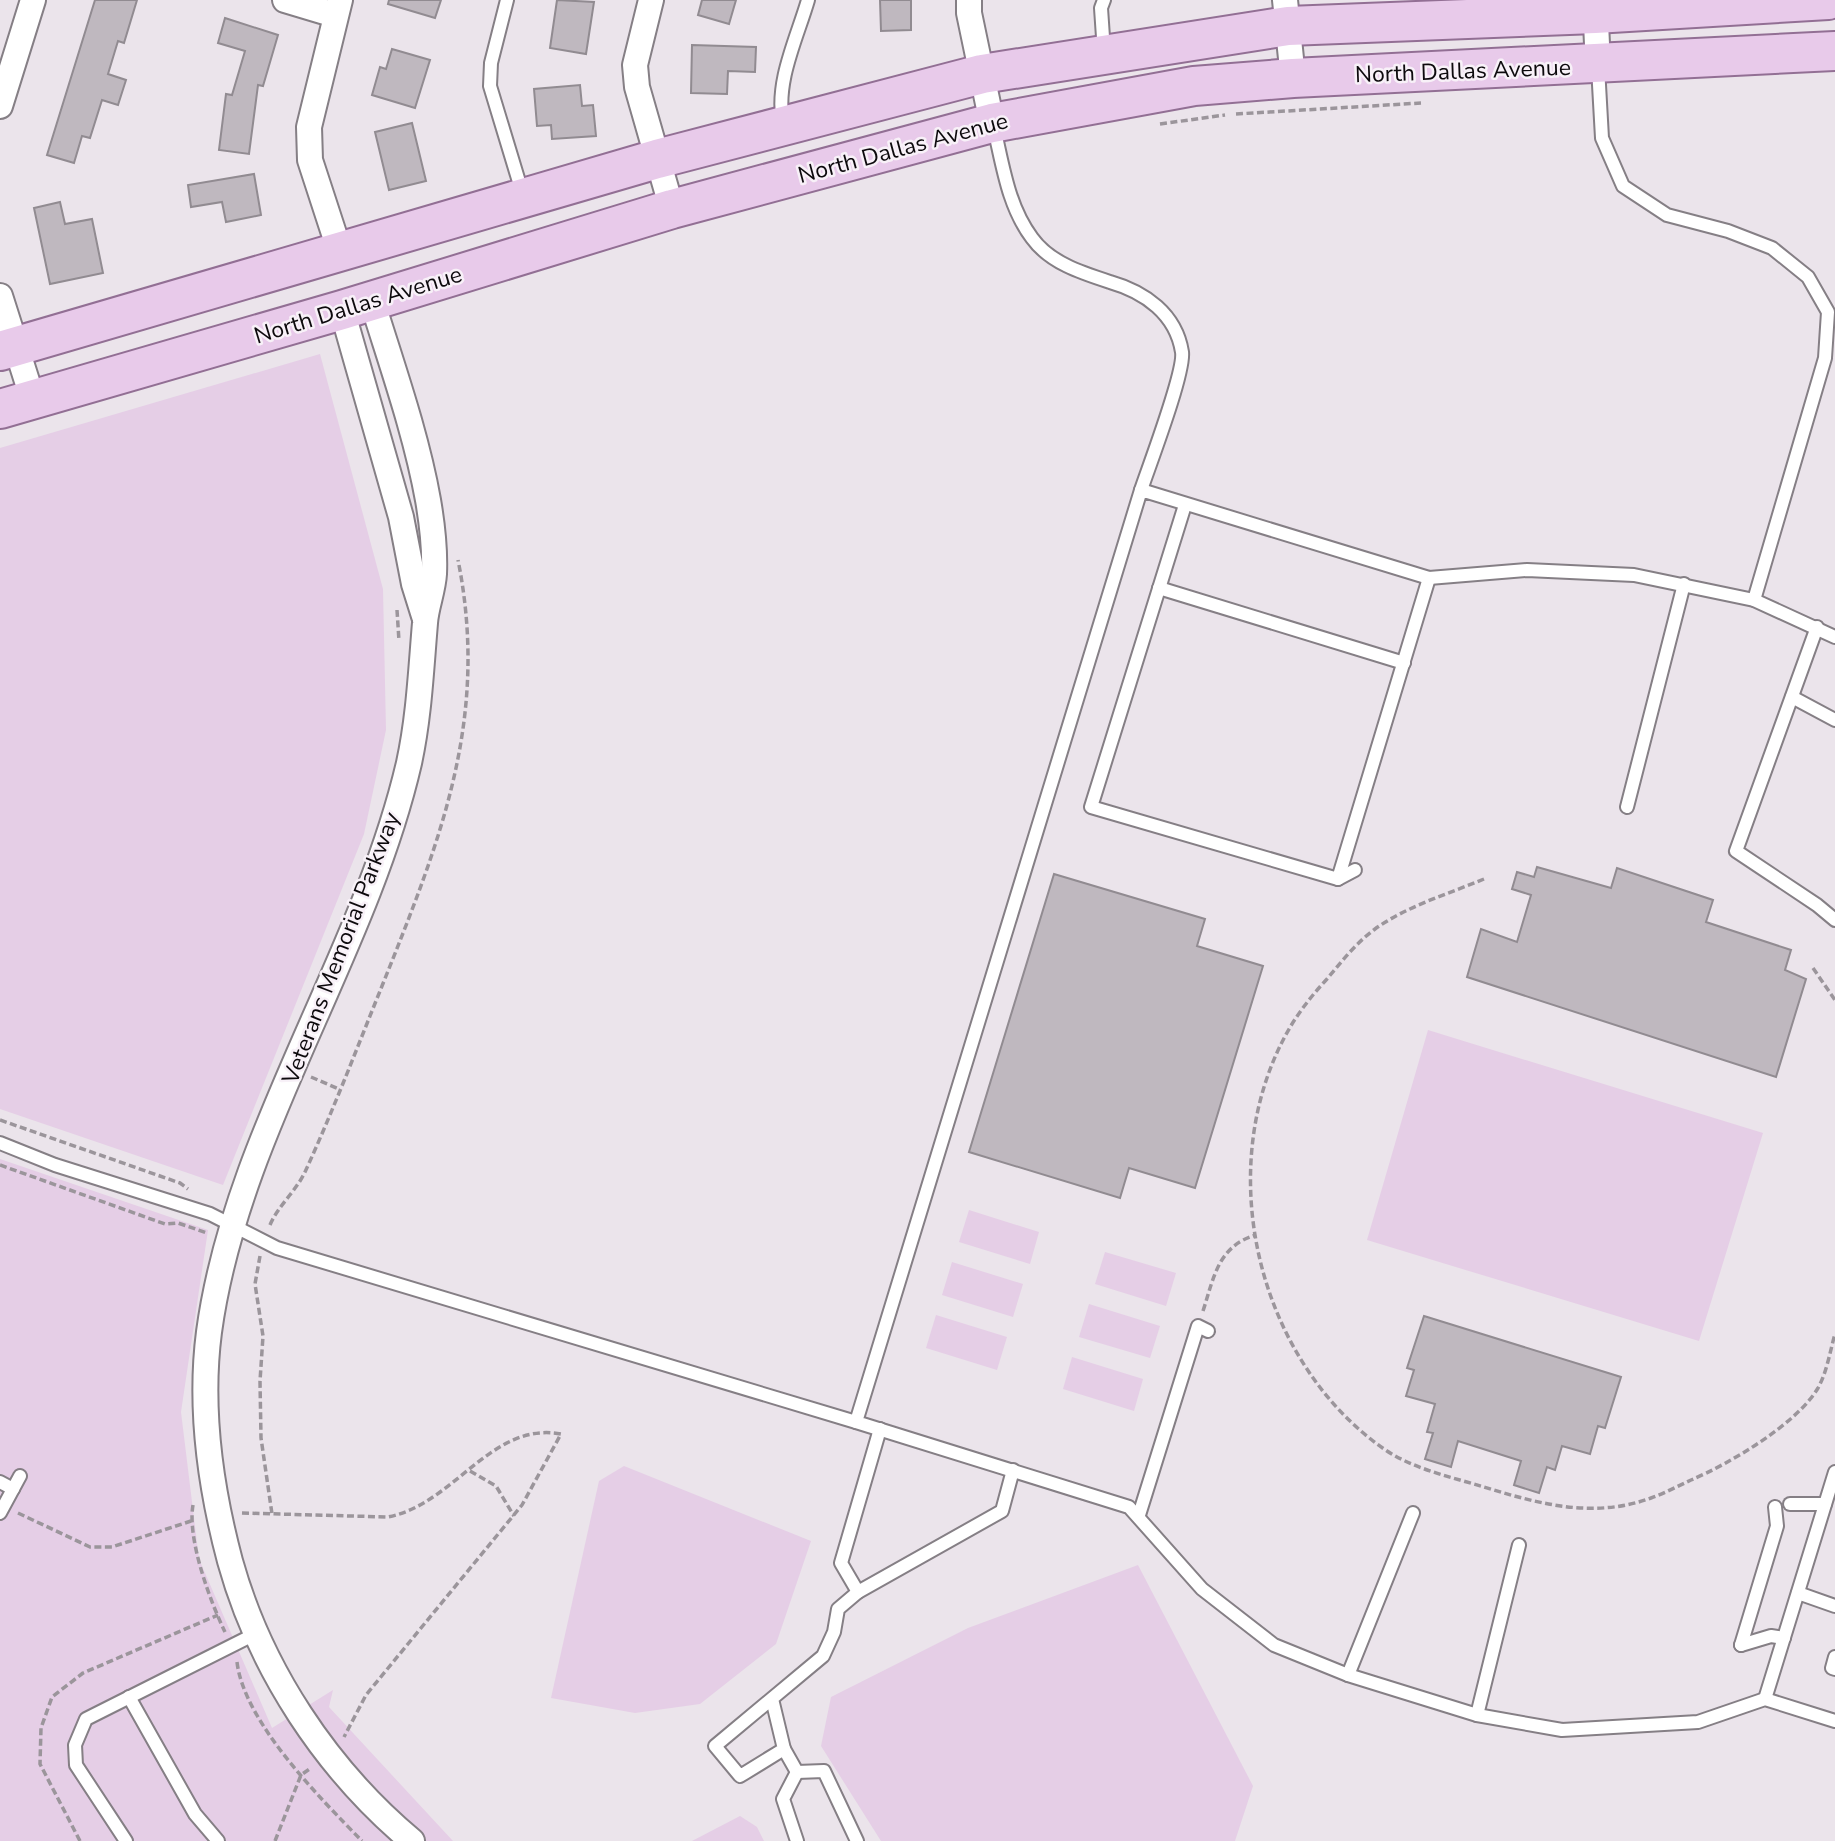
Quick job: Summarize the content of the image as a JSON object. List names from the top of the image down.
{
  "streets": {
    "main road": ["North Dallas Avenue"],
    "street": ["Veterans Memorial Parkway"]
  },
  "crossings": [
    ["North Dallas Avenue", "Veterans Memorial Parkway"]
  ]
}
